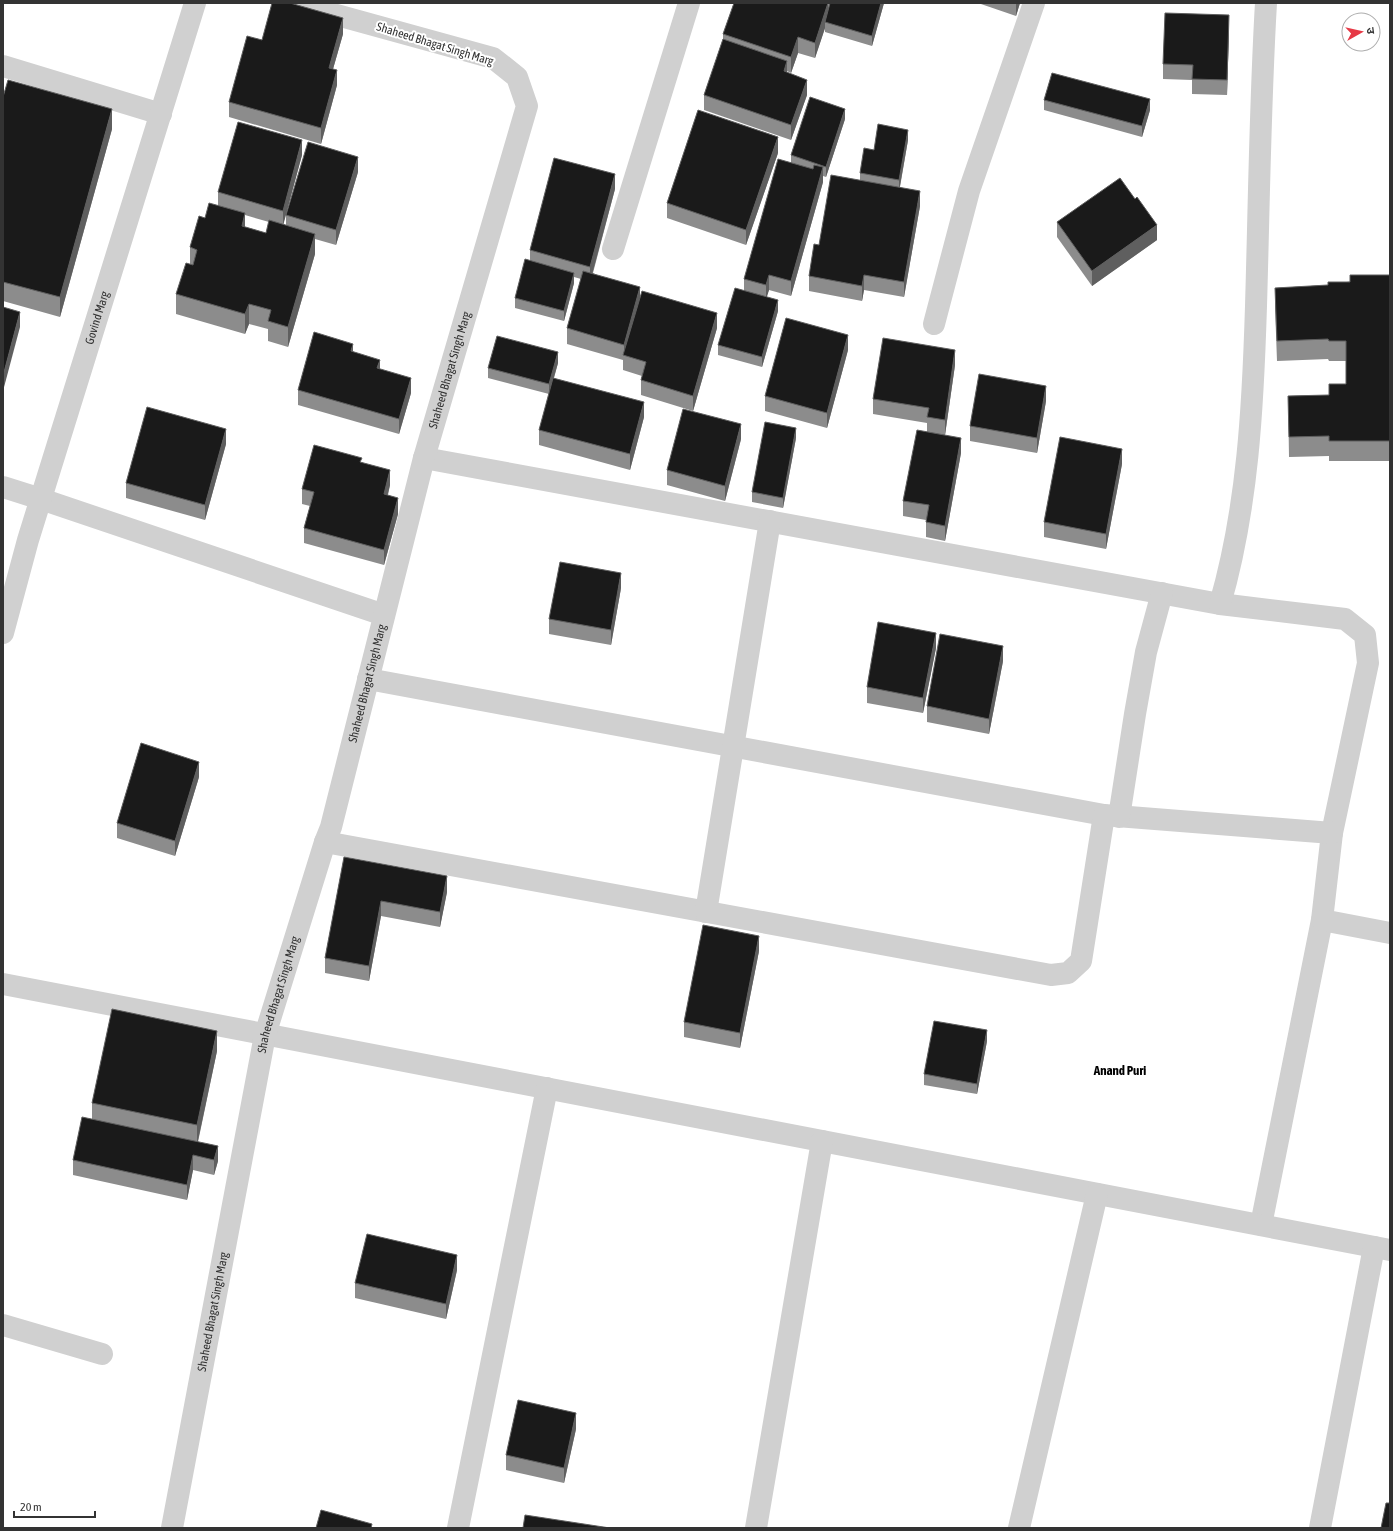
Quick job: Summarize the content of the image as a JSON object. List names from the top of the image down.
{
  "streets": {
    "street": ["Shaheed Bhagat Singh Marg", "Govind Marg"]
  },
  "districts": ["Anand Puri"],
  "scale_bar": "20 m",
  "north": "right"
}
